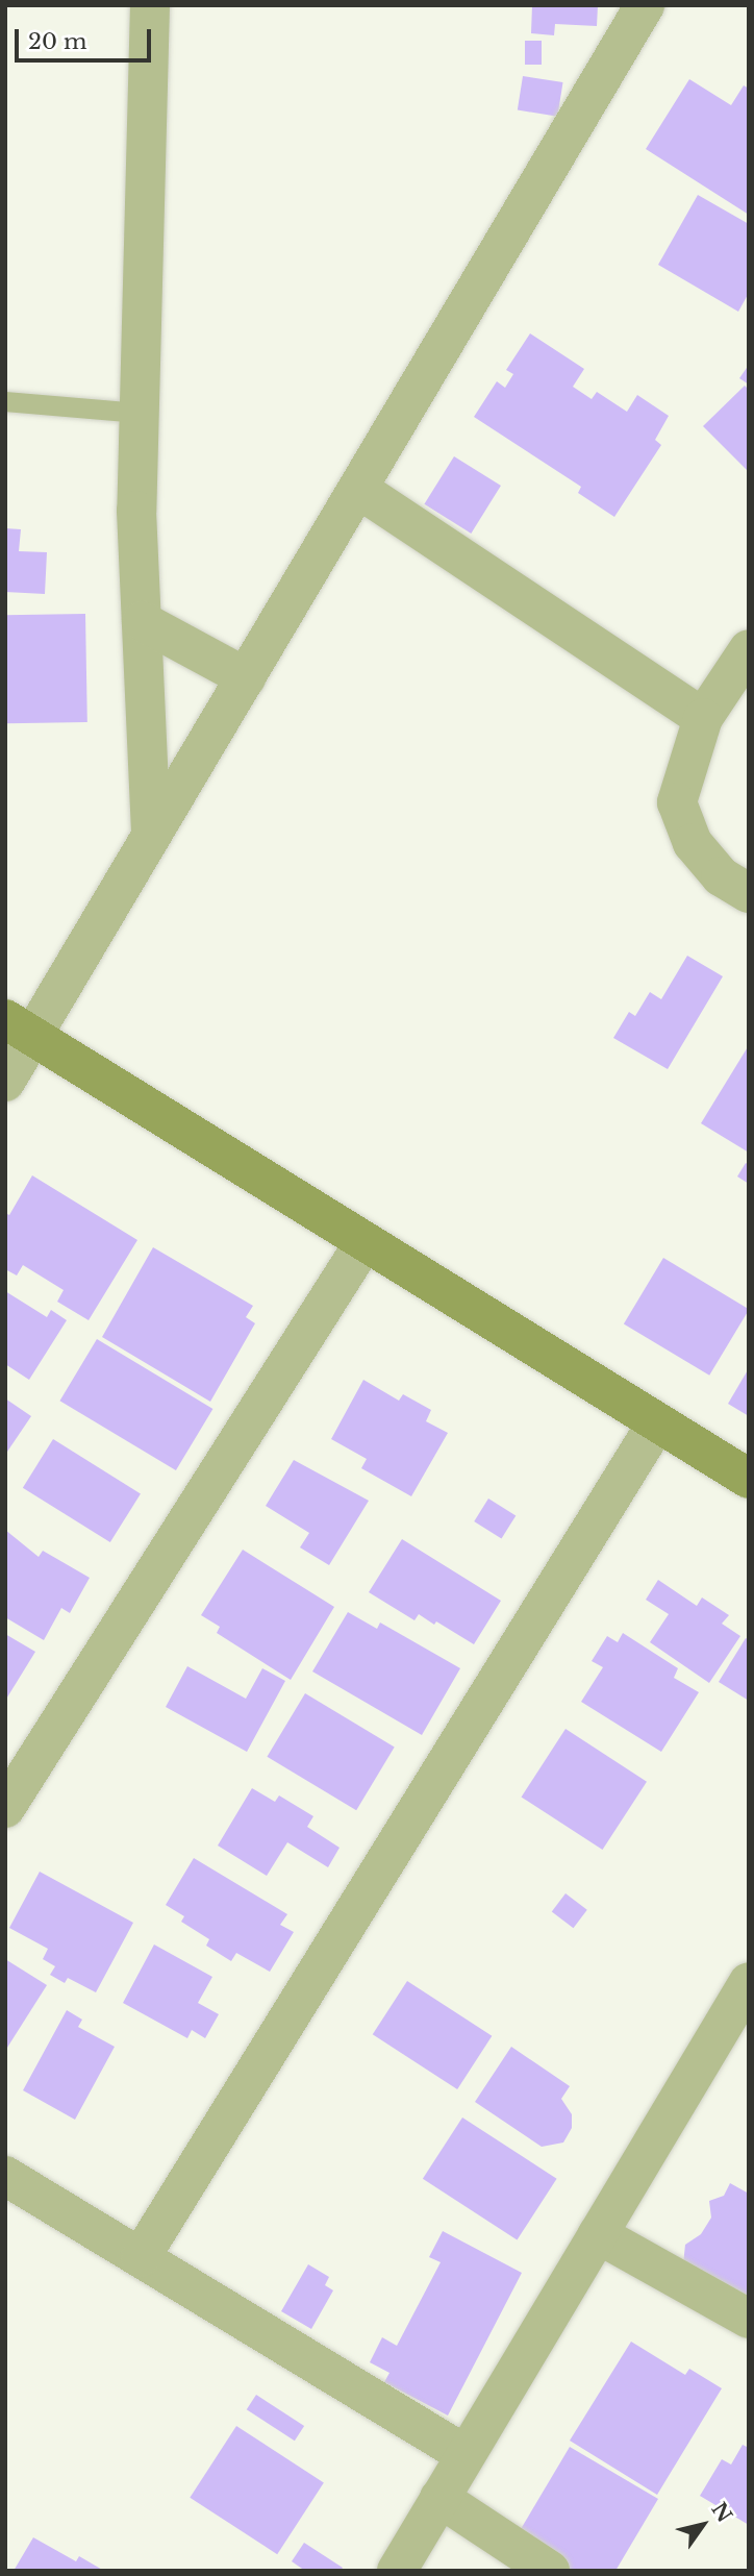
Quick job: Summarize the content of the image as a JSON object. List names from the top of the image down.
{
  "scale_bar": "20 m",
  "north": "top right"
}
